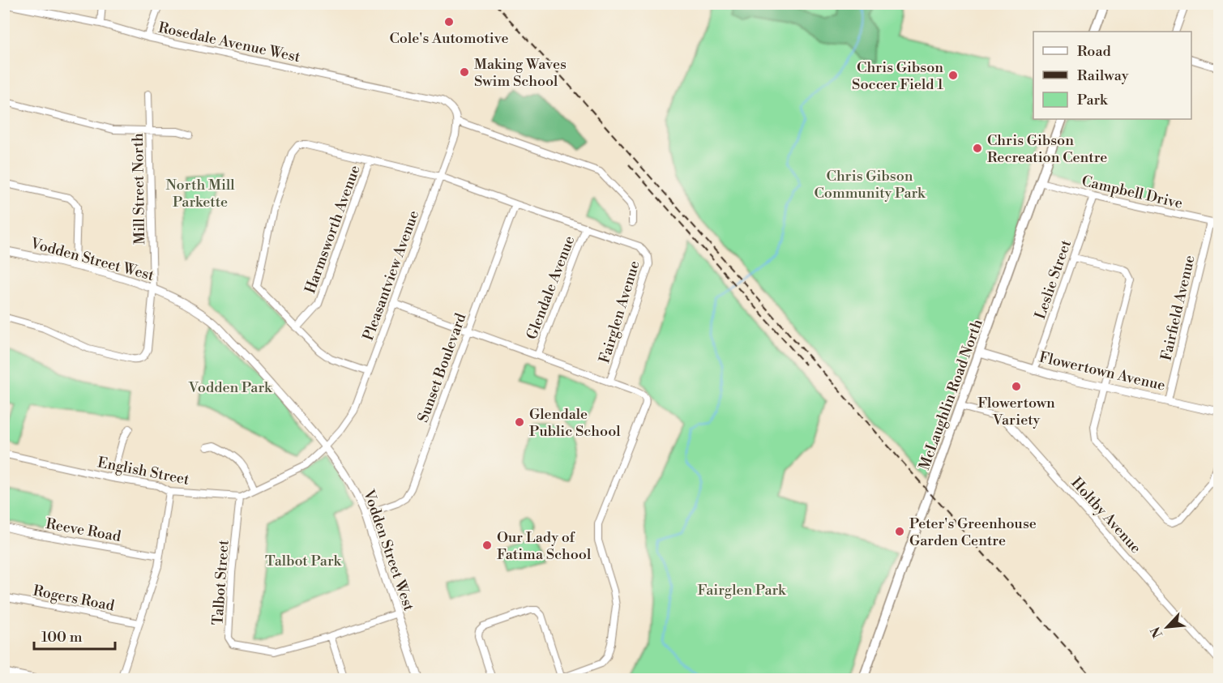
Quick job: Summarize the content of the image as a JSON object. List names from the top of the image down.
{
  "streets": {
    "main road": ["McLaughlin Road North"],
    "street": [
      "Rosedale Avenue West",
      "Mill Street North",
      "Campbell Drive",
      "Harmsworth Avenue",
      "Vodden Street West",
      "Pleasantview Avenue",
      "Leslie Street",
      "Glendale Avenue",
      "Fairfield Avenue",
      "Fairglen Avenue",
      "Sunset Boulevard",
      "Flowertown Avenue",
      "English Street",
      "Holtby Avenue",
      "Reeve Road",
      "Talbot Street",
      "Rogers Road"
    ]
  },
  "crossings": [
    ["Rosedale Avenue West", "Pleasantview Avenue"],
    ["Mill Street North", "Vodden Street West"],
    ["Campbell Drive", "Leslie Street"],
    ["Campbell Drive", "Fairfield Avenue"],
    ["Campbell Drive", "McLaughlin Road North"],
    ["Harmsworth Avenue", "Fairglen Avenue"],
    ["Vodden Street West", "Pleasantview Avenue"],
    ["Vodden Street West", "Sunset Boulevard"],
    ["Vodden Street West", "Talbot Street"],
    ["Pleasantview Avenue", "Fairglen Avenue"],
    ["Leslie Street", "Flowertown Avenue"],
    ["Glendale Avenue", "Fairglen Avenue"],
    ["Fairfield Avenue", "Flowertown Avenue"],
    ["Fairglen Avenue", "Sunset Boulevard"],
    ["Flowertown Avenue", "McLaughlin Road North"],
    ["McLaughlin Road North", "Holtby Avenue"],
    ["English Street", "Talbot Street"]
  ],
  "parks": [
    "Chris Gibson Community Park",
    "North Mill Parkette",
    "Vodden Park",
    "Talbot Park",
    "Fairglen Park"
  ],
  "places": [
    "Cole's Automotive",
    "Making Waves Swim School",
    "Chris Gibson Soccer Field 1",
    "Chris Gibson Recreation Centre",
    "Flowertown Variety",
    "Glendale Public School",
    "Peter's Greenhouse Garden Centre",
    "Our Lady of Fatima School"
  ],
  "legend": ["Road", "Railway", "Park"],
  "scale_bar": "100 m",
  "north": "bottom left"
}
